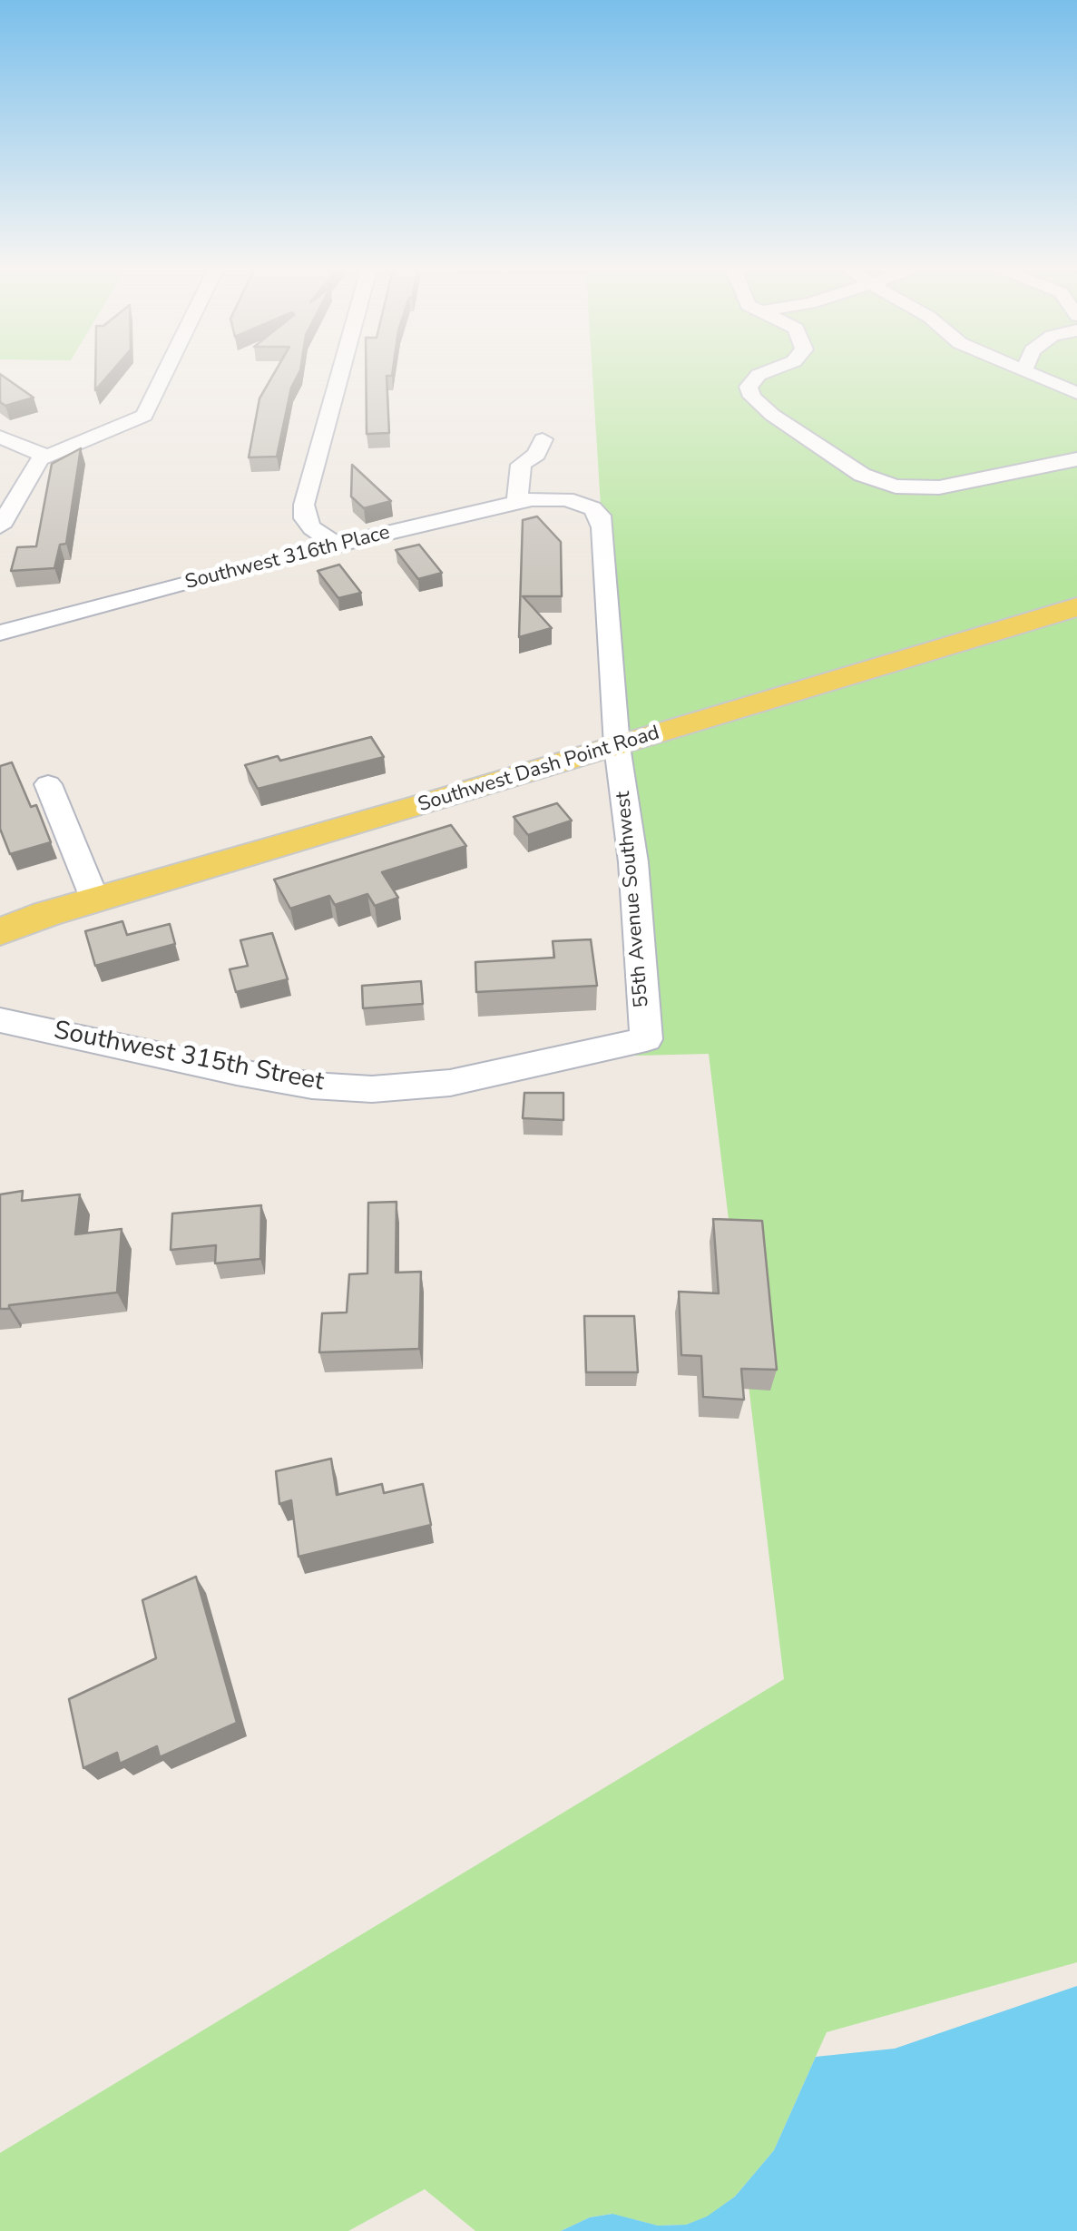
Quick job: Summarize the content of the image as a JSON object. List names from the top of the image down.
{
  "streets": {
    "main road": ["Southwest Dash Point Road"],
    "street": ["Southwest 316th Place", "55th Avenue Southwest", "Southwest 315th Street"]
  },
  "crossings": [
    ["Southwest 316th Place", "55th Avenue Southwest"],
    ["Southwest Dash Point Road", "55th Avenue Southwest"],
    ["55th Avenue Southwest", "Southwest 315th Street"]
  ]
}
